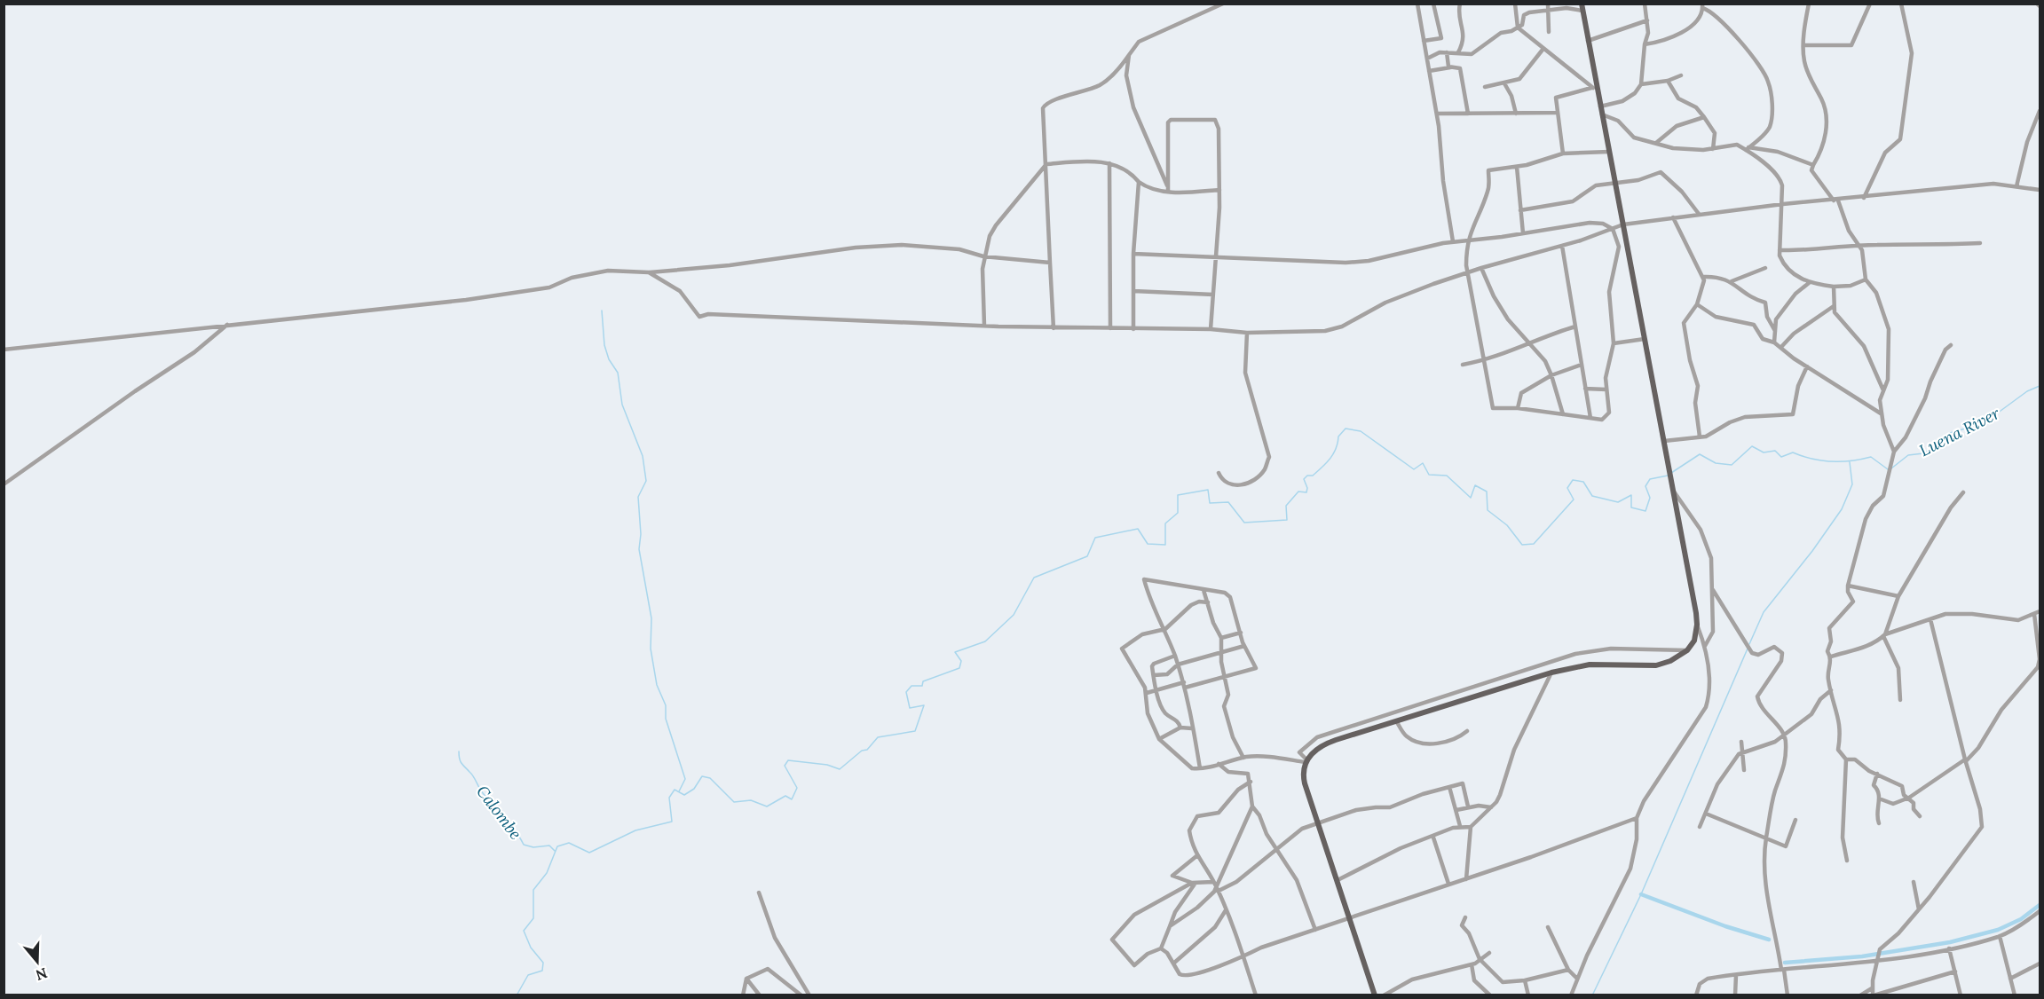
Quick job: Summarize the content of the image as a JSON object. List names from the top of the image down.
{
  "water": ["Luena River", "Calombe"],
  "north": "bottom"
}
